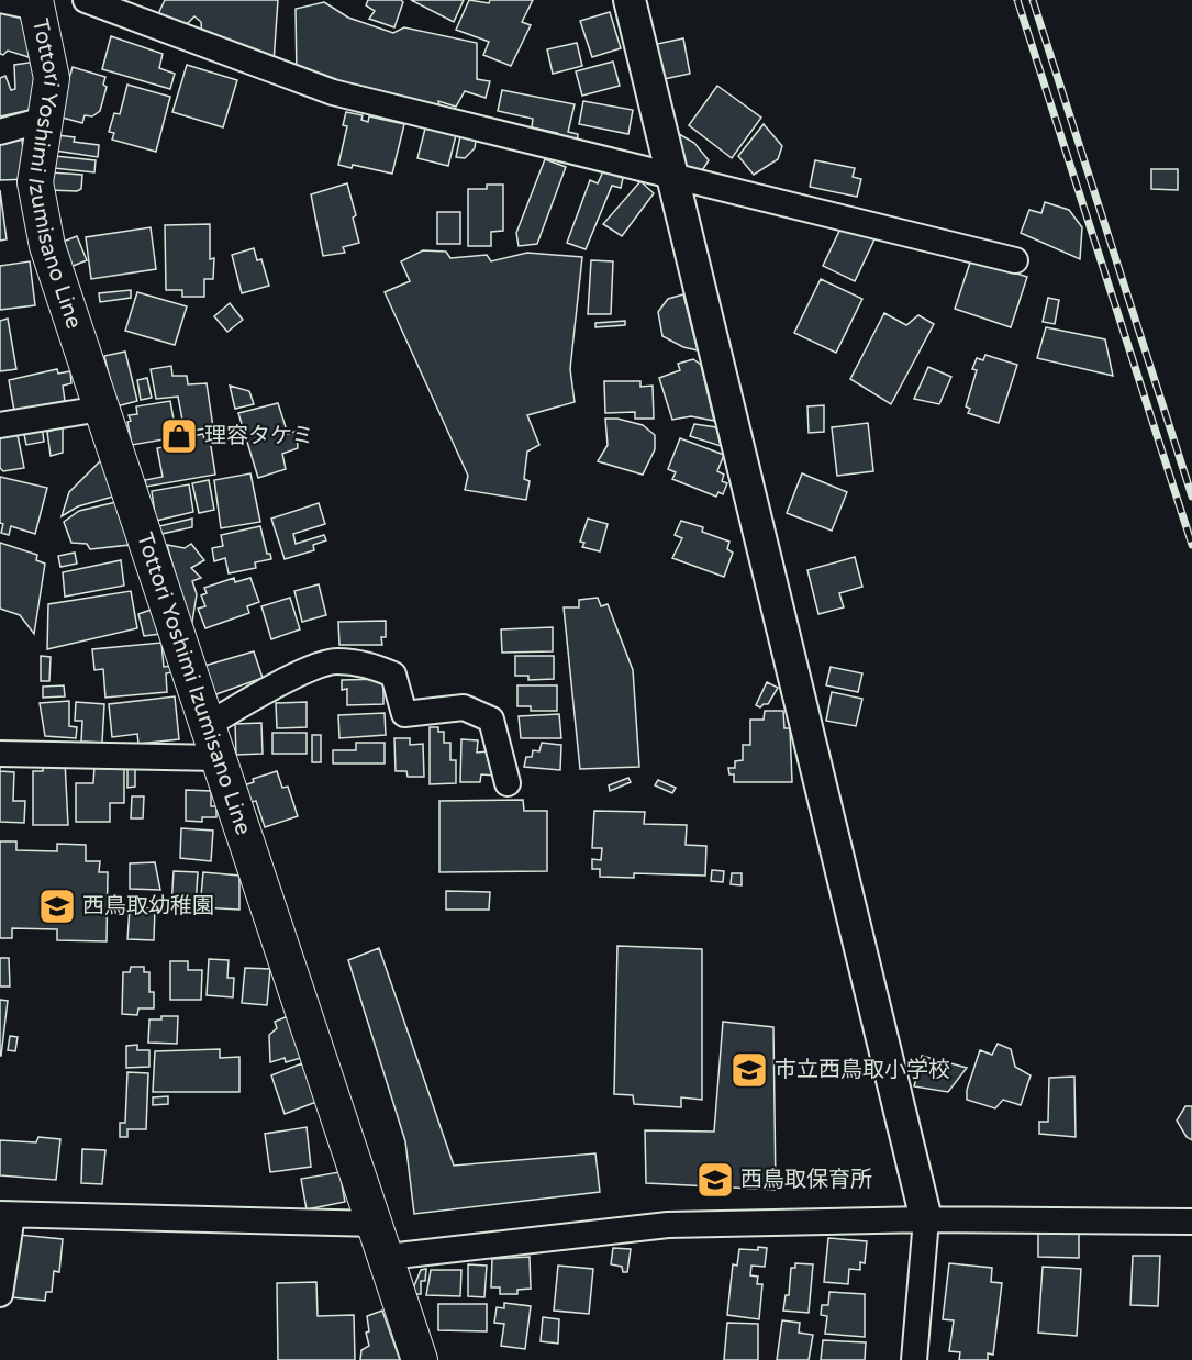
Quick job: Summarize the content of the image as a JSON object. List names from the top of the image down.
{
  "streets": {
    "main road": ["Tottori Yoshimi Izumisano Line"]
  },
  "places": {
    "shop": ["理容タケミ"],
    "school or university": ["西鳥取幼稚園", "市立西鳥取小学校", "西鳥取保育所"]
  }
}
